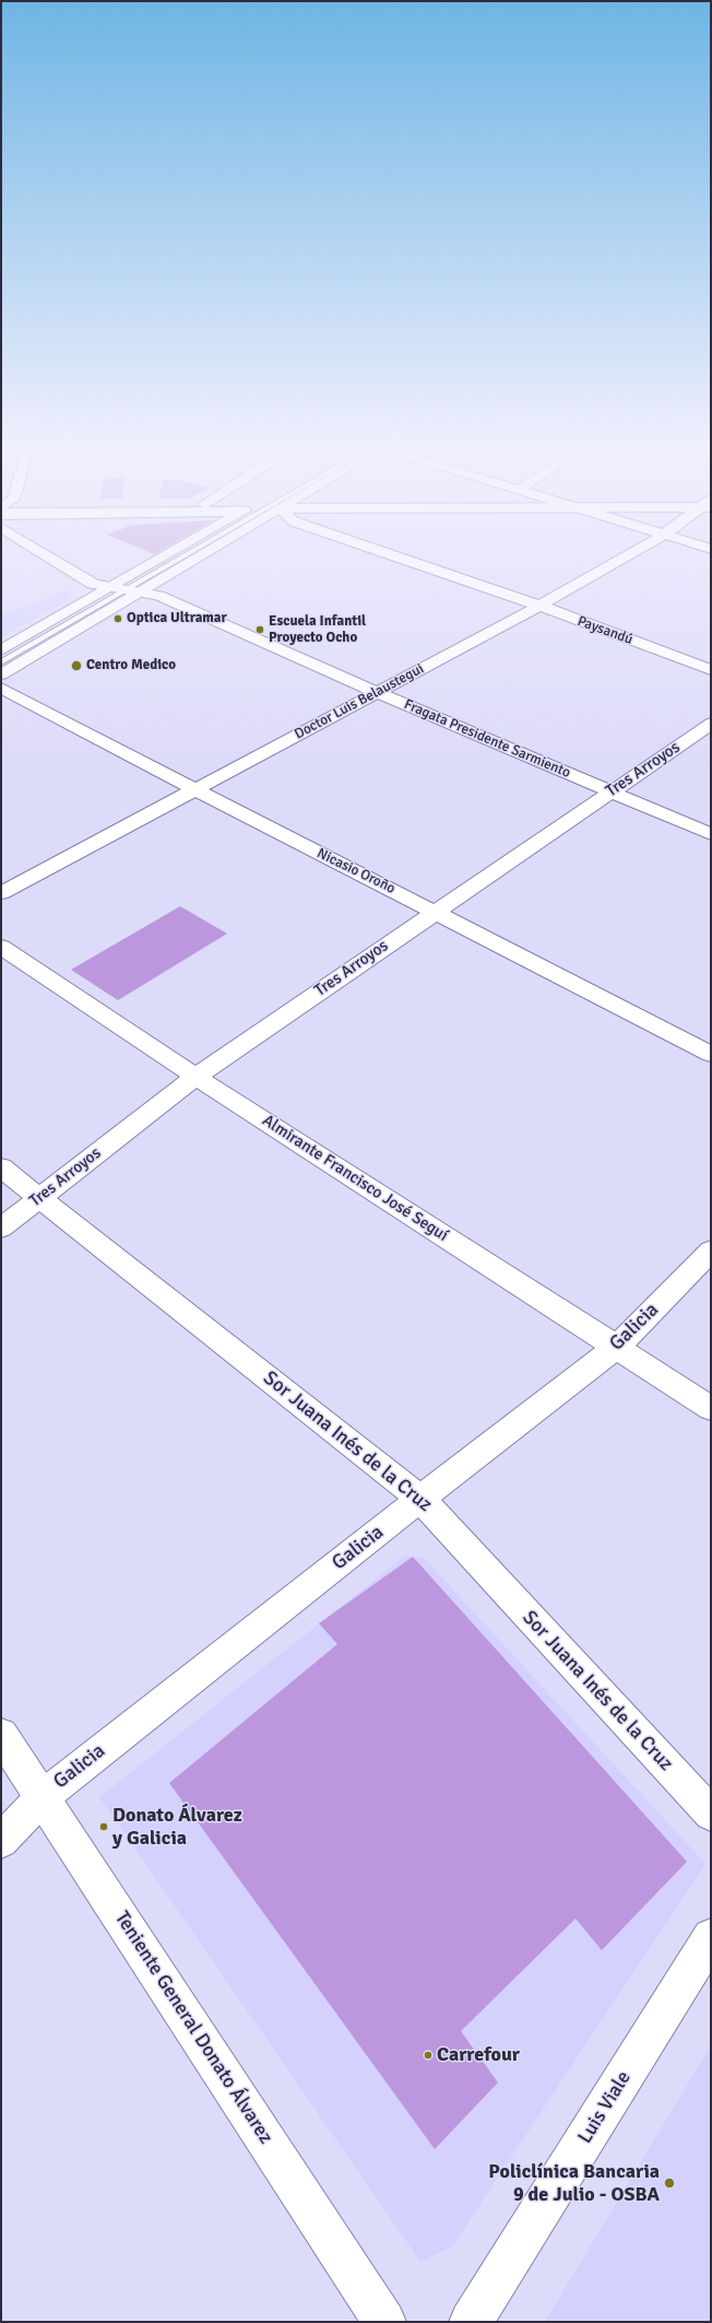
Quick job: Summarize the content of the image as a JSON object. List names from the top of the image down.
{
  "streets": {
    "street": [
      "Paysandú",
      "Doctor Luis Belaustegui",
      "Fragata Presidente Sarmiento",
      "Tres Arroyos",
      "Nicasio Oroño",
      "Almirante Francisco José Seguí",
      "Galicia",
      "Sor Juana Inés de la Cruz",
      "Teniente General Donato Álvarez",
      "Luis Viale"
    ]
  },
  "crossings": [
    ["Paysandú", "Doctor Luis Belaustegui"],
    ["Doctor Luis Belaustegui", "Fragata Presidente Sarmiento"],
    ["Doctor Luis Belaustegui", "Nicasio Oroño"],
    ["Fragata Presidente Sarmiento", "Tres Arroyos"],
    ["Tres Arroyos", "Nicasio Oroño"],
    ["Tres Arroyos", "Almirante Francisco José Seguí"],
    ["Tres Arroyos", "Sor Juana Inés de la Cruz"],
    ["Almirante Francisco José Seguí", "Galicia"],
    ["Galicia", "Sor Juana Inés de la Cruz"],
    ["Galicia", "Teniente General Donato Álvarez"]
  ],
  "places": [
    "Optica Ultramar",
    "Escuela Infantil Proyecto Ocho",
    "Centro Medico",
    "Donato Álvarez y Galicia",
    "Carrefour",
    "Policlínica Bancaria 9 de Julio - OSBA"
  ]
}
